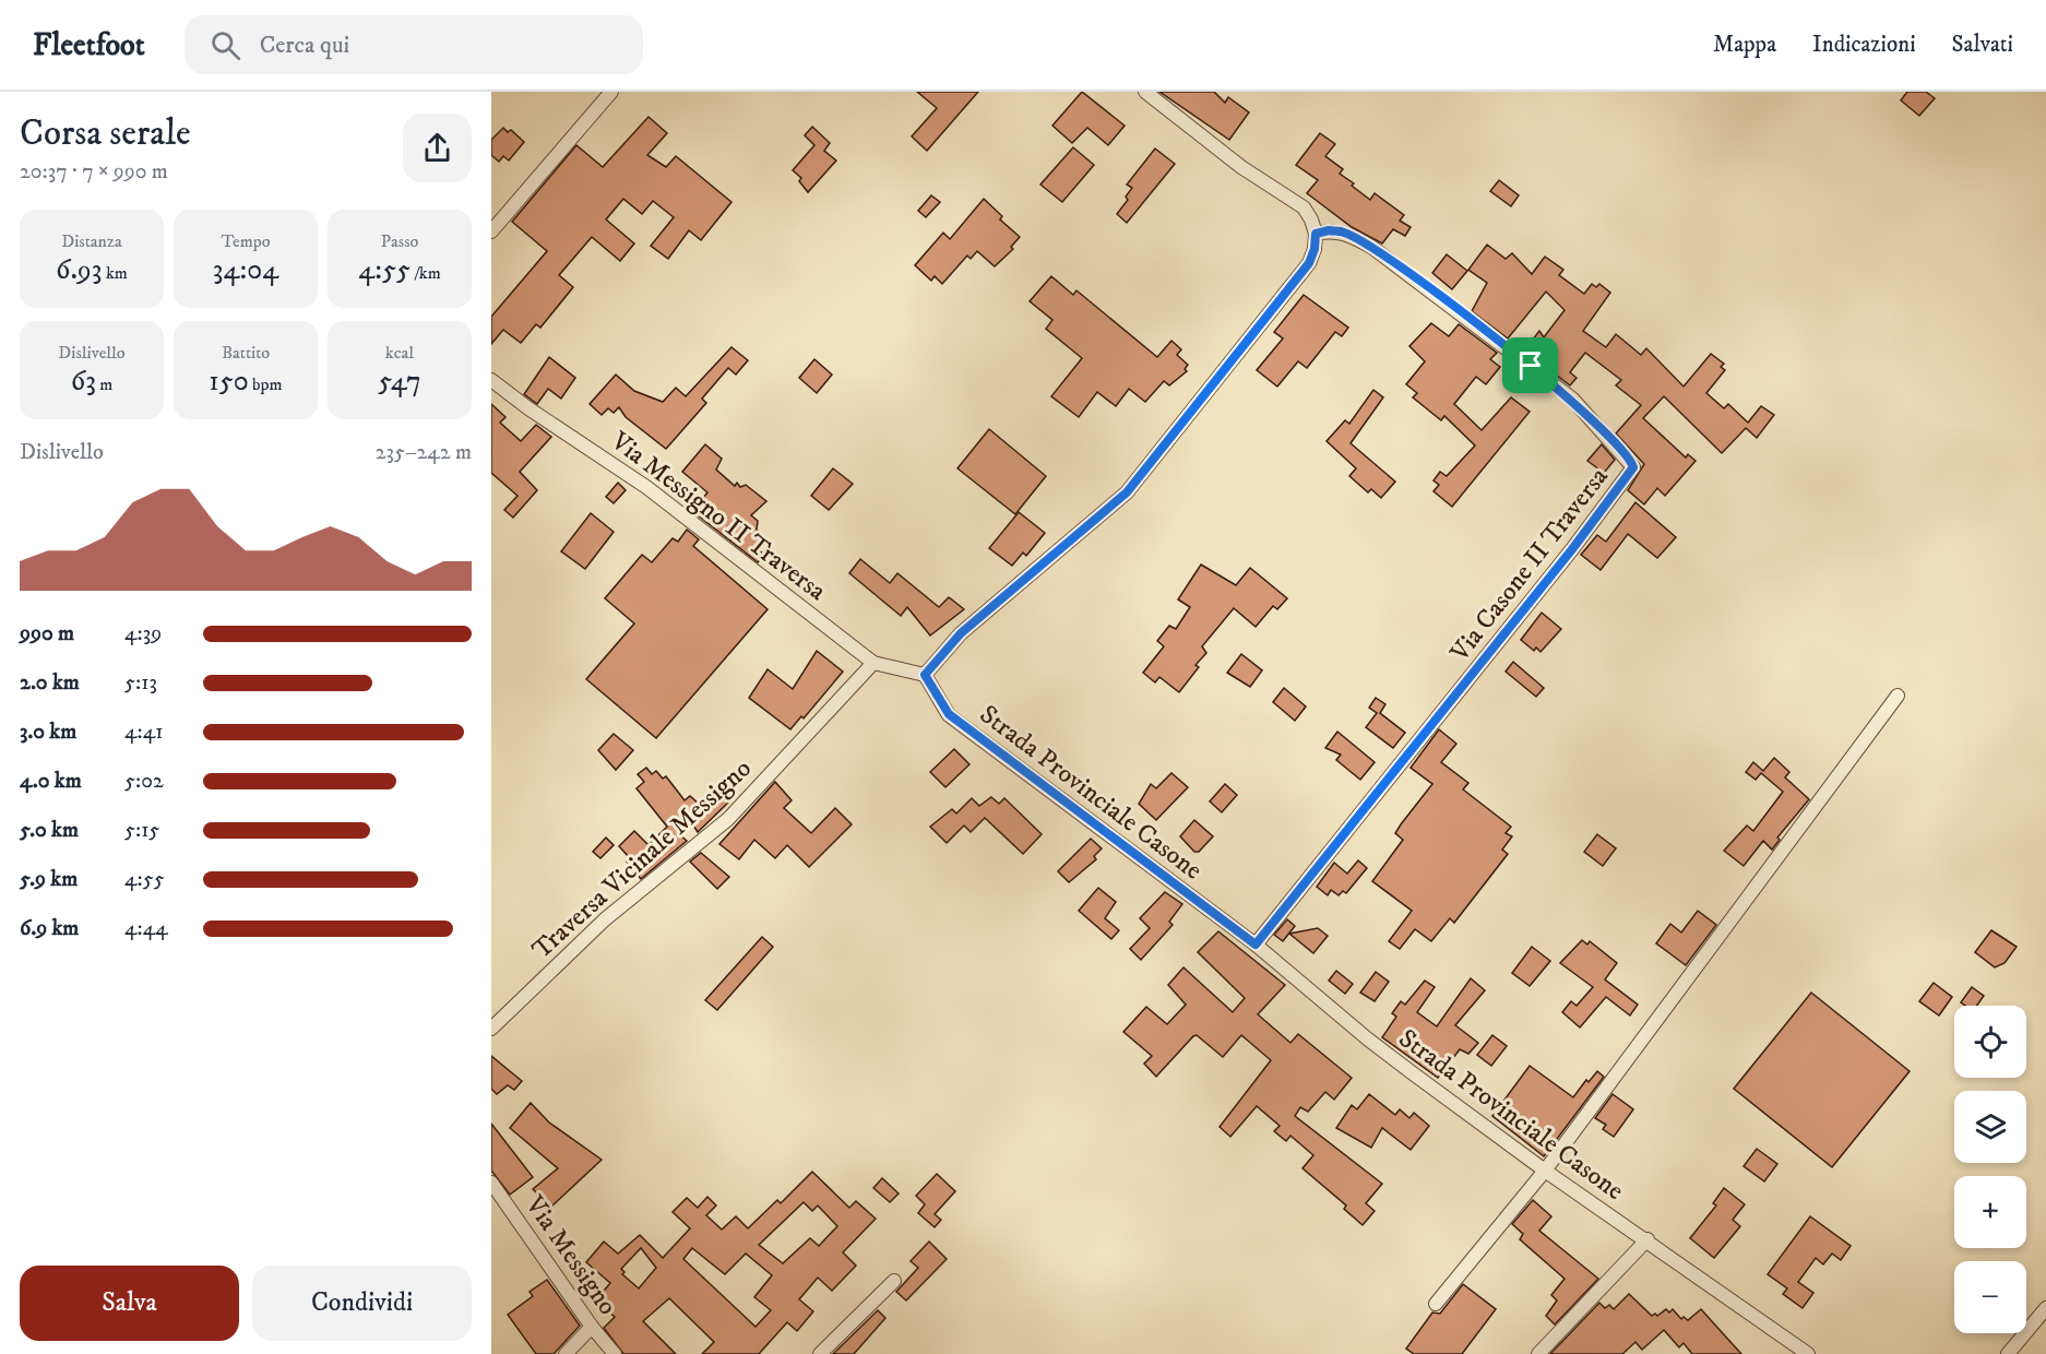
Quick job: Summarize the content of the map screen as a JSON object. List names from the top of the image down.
{
  "streets": {
    "street": [
      "Via Messigno II Traversa",
      "Via Casone II Traversa",
      "Strada Provinciale Casone",
      "Traversa Vicinale Messigno",
      "Via Messigno"
    ]
  },
  "crossings": [
    ["Via Messigno II Traversa", "Strada Provinciale Casone"],
    ["Via Messigno II Traversa", "Traversa Vicinale Messigno"],
    ["Via Casone II Traversa", "Strada Provinciale Casone"]
  ],
  "page": {
    "header": "Fleetfoot",
    "search": "Cerca qui",
    "nav": ["Mappa", "Indicazioni", "Salvati"],
    "heading": ["Corsa serale", "20:37 · 7 × 990 m"],
    "stats": [
      ["Distanza", "6.93 km"],
      ["Tempo", "34:04"],
      ["Passo", "4:55 /km"],
      ["Dislivello", "63 m"],
      ["Battito", "150 bpm"],
      ["kcal", "547"]
    ],
    "chart": ["Dislivello", "235–242 m"],
    "list": [
      {
        "name": "990 m",
        "note": "4:39"
      },
      {
        "name": "2.0 km",
        "note": "5:13"
      },
      {
        "name": "3.0 km",
        "note": "4:41"
      },
      {
        "name": "4.0 km",
        "note": "5:02"
      },
      {
        "name": "5.0 km",
        "note": "5:15"
      },
      {
        "name": "5.9 km",
        "note": "4:55"
      },
      {
        "name": "6.9 km",
        "note": "4:44"
      }
    ],
    "map_buttons": ["+", "−"],
    "buttons": ["Salva", "Condividi"]
  }
}
